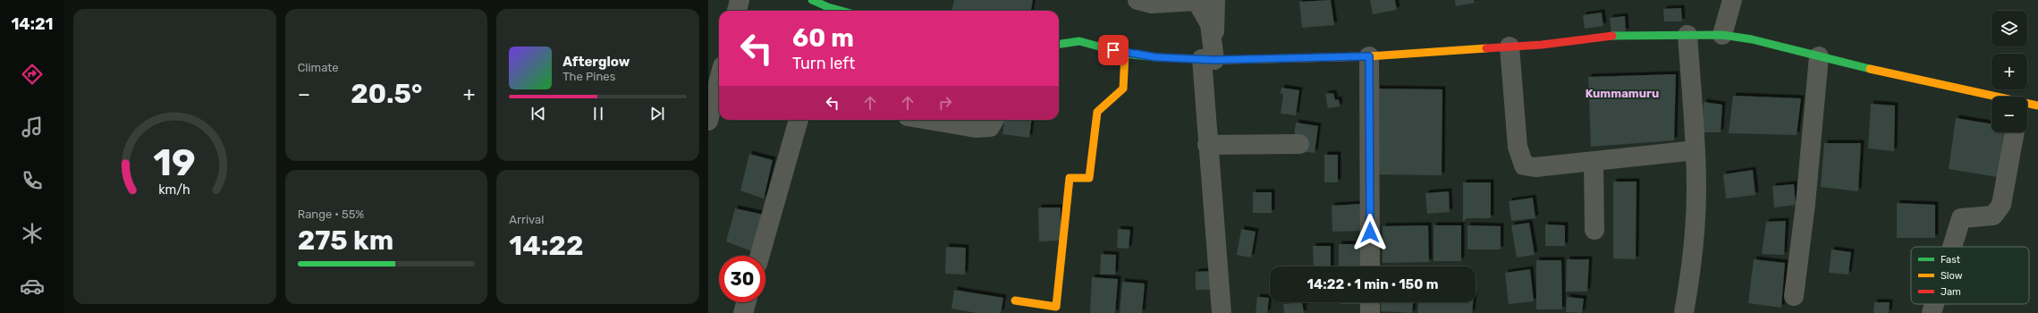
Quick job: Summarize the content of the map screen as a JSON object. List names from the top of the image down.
{
  "districts": ["Kummamuru"],
  "legend": ["Fast", "Slow", "Jam"],
  "page": {
    "tabs": "14:21",
    "tile": [
      "Climate",
      ["Range · 55%", "275 km"],
      ["Arrival", "14:22"]
    ],
    "map_buttons": ["+", "−"],
    "turn": ["60 m", "Turn left"],
    "song": ["Afterglow", "The Pines"],
    "heat": ["−", "20.5°", "+"],
    "limit": "30",
    "trip": "14:22 · 1 min · 150 m",
    "gauge": ["19", "km/h"]
  }
}
